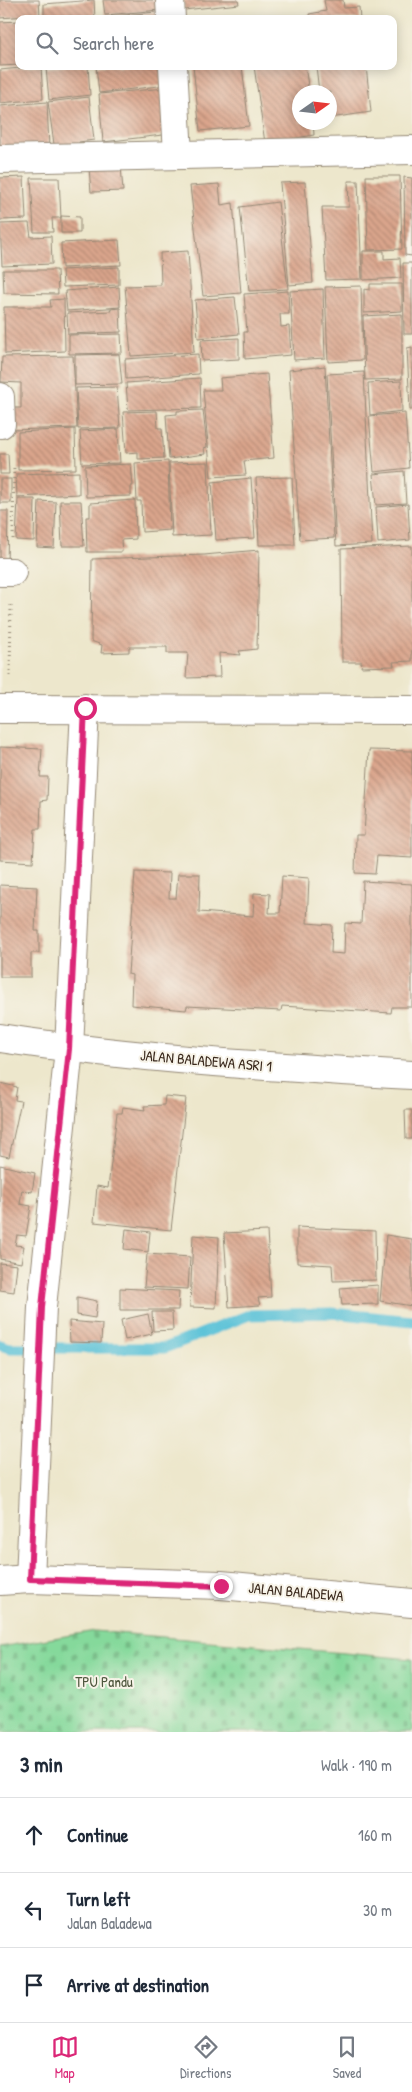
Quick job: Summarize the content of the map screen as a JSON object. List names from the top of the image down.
{
  "streets": {
    "street": ["JALAN BALADEWA ASRI 1", "JALAN BALADEWA"]
  },
  "parks": ["TPU Pandu"],
  "north": "right",
  "page": {
    "search": "Search here",
    "heading": ["3 min", "Walk · 190 m"],
    "list": [
      ["Continue", "160 m"],
      ["Turn left", "Jalan Baladewa", "30 m"],
      "Arrive at destination"
    ],
    "nav": ["Map", "Directions", "Saved"]
  }
}
